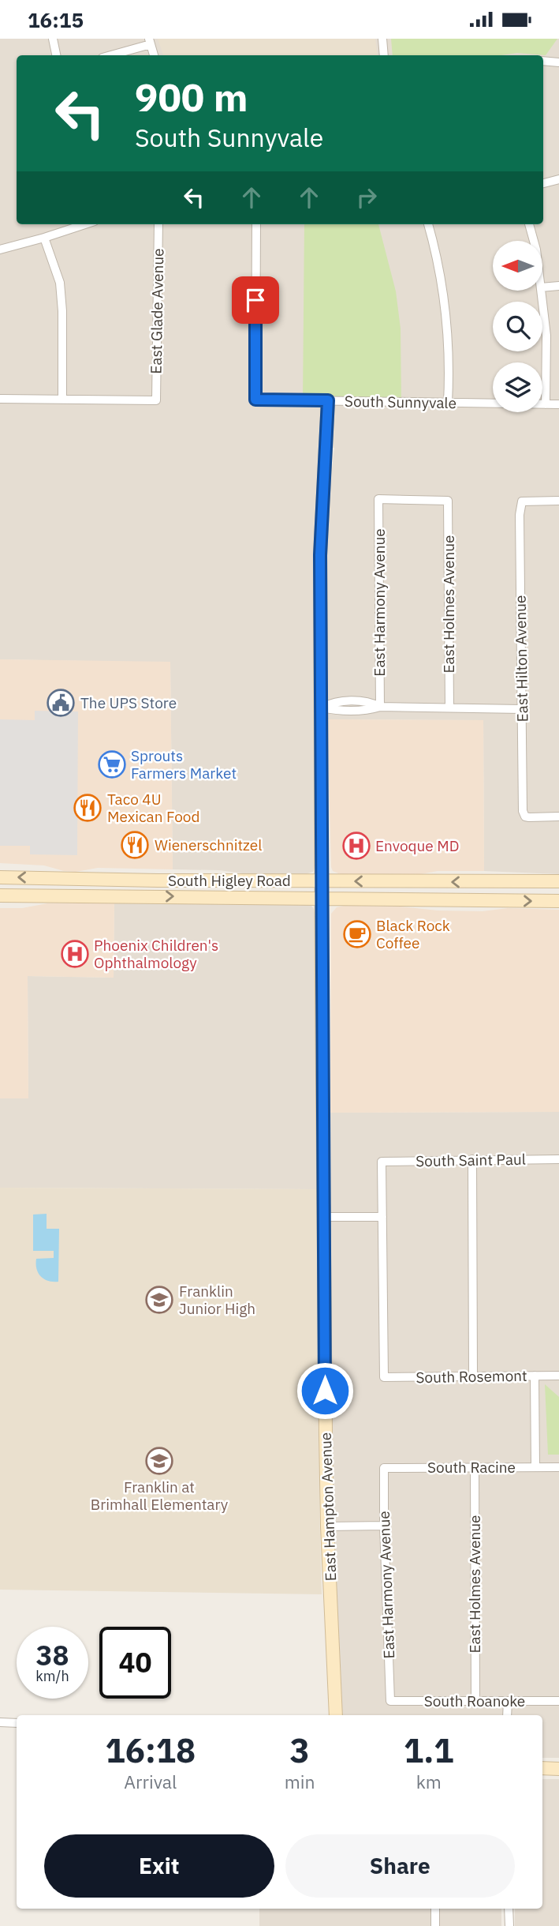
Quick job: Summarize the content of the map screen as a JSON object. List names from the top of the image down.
{
  "streets": {
    "main road": ["South Higley Road", "East Hampton Avenue"],
    "street": [
      "East Glade Avenue",
      "South Sunnyvale",
      "East Harmony Avenue",
      "East Holmes Avenue",
      "East Hilton Avenue",
      "South Saint Paul",
      "South Rosemont",
      "South Racine",
      "South Roanoke"
    ]
  },
  "crossings": [
    ["South Sunnyvale", "East Hampton Avenue"],
    ["East Harmony Avenue", "East Holmes Avenue"],
    ["East Harmony Avenue", "South Racine"],
    ["East Harmony Avenue", "South Roanoke"],
    ["East Holmes Avenue", "South Racine"],
    ["East Holmes Avenue", "South Roanoke"],
    ["South Higley Road", "East Hampton Avenue"],
    ["South Saint Paul", "South Rosemont"]
  ],
  "places": {
    "public building": ["The UPS Store"],
    "supermarket": ["Sprouts Farmers Market"],
    "restaurant": ["Taco 4U Mexican Food", "Wienerschnitzel"],
    "hospital": ["Envoque MD", "Phoenix Children's Ophthalmology"],
    "cafe": ["Black Rock Coffee"],
    "school or university": ["Franklin Junior High", "Franklin at Brimhall Elementary"]
  },
  "north": "left",
  "page": {
    "status": "16:15",
    "turn": ["900 m", "South Sunnyvale"],
    "speed": "38 km/h",
    "limit": "40",
    "eta": [
      "16:18",
      "Arrival",
      "3",
      "min",
      "1.1",
      "km"
    ],
    "buttons": ["Exit", "Share"]
  }
}
